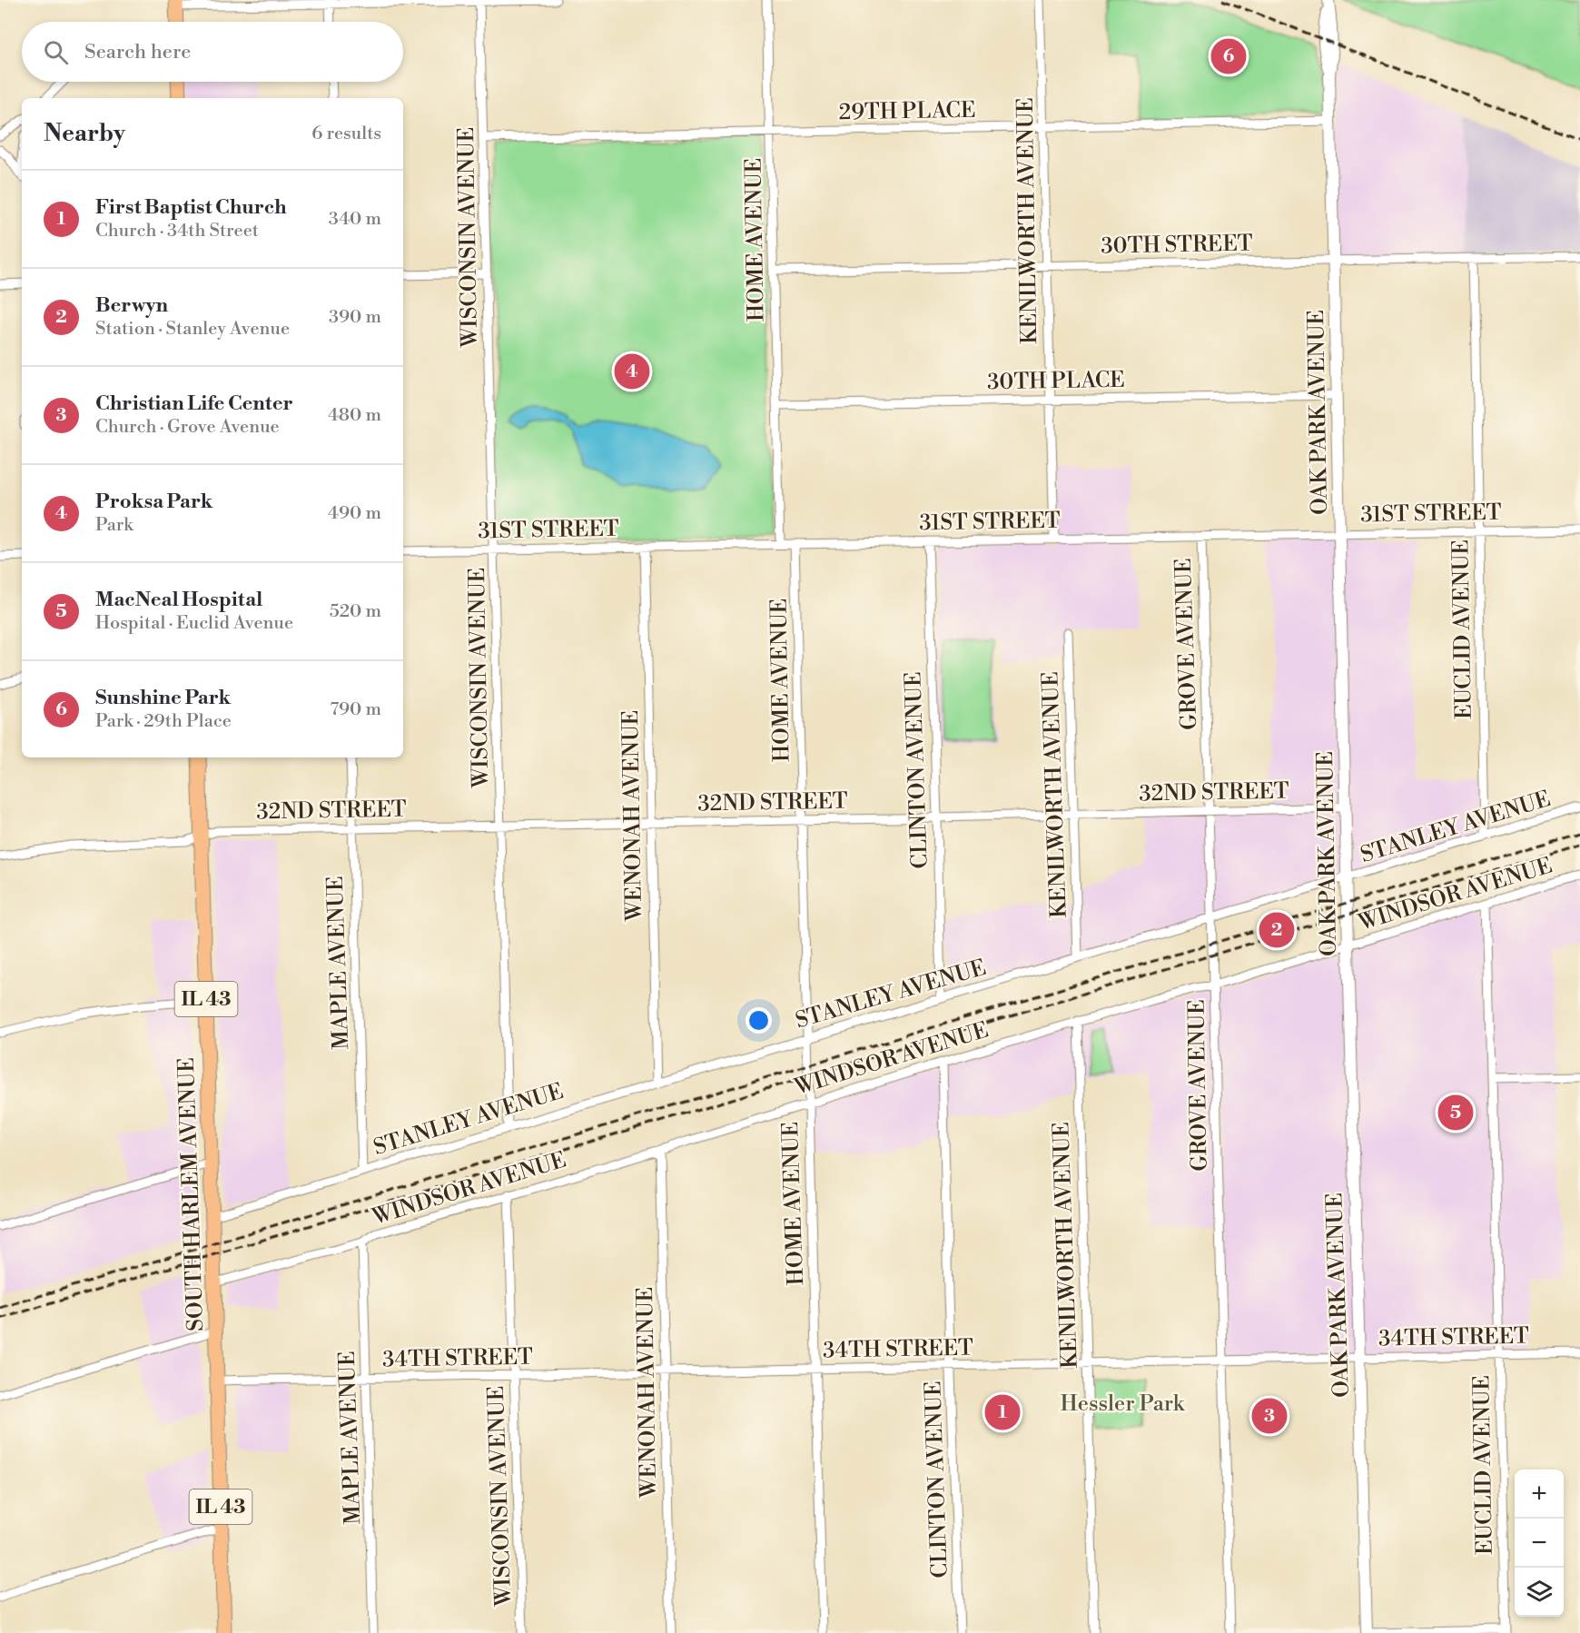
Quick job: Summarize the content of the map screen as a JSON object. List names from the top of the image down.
{
  "streets": {
    "main road": ["IL 43", "SOUTH HARLEM AVENUE"],
    "street": [
      "29TH PLACE",
      "KENILWORTH AVENUE",
      "WISCONSIN AVENUE",
      "HOME AVENUE",
      "30TH STREET",
      "30TH PLACE",
      "OAK PARK AVENUE",
      "31ST STREET",
      "EUCLID AVENUE",
      "GROVE AVENUE",
      "CLINTON AVENUE",
      "32ND STREET",
      "WENONAH AVENUE",
      "STANLEY AVENUE",
      "WINDSOR AVENUE",
      "MAPLE AVENUE",
      "34TH STREET"
    ]
  },
  "crossings": [
    ["29TH PLACE", "KENILWORTH AVENUE"],
    ["29TH PLACE", "WISCONSIN AVENUE"],
    ["29TH PLACE", "HOME AVENUE"],
    ["29TH PLACE", "OAK PARK AVENUE"],
    ["KENILWORTH AVENUE", "30TH STREET"],
    ["KENILWORTH AVENUE", "30TH PLACE"],
    ["KENILWORTH AVENUE", "31ST STREET"],
    ["KENILWORTH AVENUE", "32ND STREET"],
    ["KENILWORTH AVENUE", "STANLEY AVENUE"],
    ["KENILWORTH AVENUE", "WINDSOR AVENUE"],
    ["KENILWORTH AVENUE", "34TH STREET"],
    ["WISCONSIN AVENUE", "31ST STREET"],
    ["WISCONSIN AVENUE", "32ND STREET"],
    ["WISCONSIN AVENUE", "STANLEY AVENUE"],
    ["WISCONSIN AVENUE", "WINDSOR AVENUE"],
    ["WISCONSIN AVENUE", "34TH STREET"],
    ["HOME AVENUE", "30TH STREET"],
    ["HOME AVENUE", "30TH PLACE"],
    ["HOME AVENUE", "31ST STREET"],
    ["HOME AVENUE", "32ND STREET"],
    ["HOME AVENUE", "STANLEY AVENUE"],
    ["HOME AVENUE", "WINDSOR AVENUE"],
    ["HOME AVENUE", "34TH STREET"],
    ["30TH STREET", "OAK PARK AVENUE"],
    ["30TH STREET", "EUCLID AVENUE"],
    ["30TH PLACE", "OAK PARK AVENUE"],
    ["OAK PARK AVENUE", "31ST STREET"],
    ["OAK PARK AVENUE", "32ND STREET"],
    ["OAK PARK AVENUE", "STANLEY AVENUE"],
    ["OAK PARK AVENUE", "WINDSOR AVENUE"],
    ["OAK PARK AVENUE", "34TH STREET"],
    ["31ST STREET", "EUCLID AVENUE"],
    ["31ST STREET", "GROVE AVENUE"],
    ["31ST STREET", "CLINTON AVENUE"],
    ["31ST STREET", "WENONAH AVENUE"],
    ["EUCLID AVENUE", "STANLEY AVENUE"],
    ["EUCLID AVENUE", "WINDSOR AVENUE"],
    ["EUCLID AVENUE", "34TH STREET"],
    ["GROVE AVENUE", "32ND STREET"],
    ["GROVE AVENUE", "STANLEY AVENUE"],
    ["GROVE AVENUE", "WINDSOR AVENUE"],
    ["GROVE AVENUE", "34TH STREET"],
    ["CLINTON AVENUE", "32ND STREET"],
    ["CLINTON AVENUE", "STANLEY AVENUE"],
    ["CLINTON AVENUE", "WINDSOR AVENUE"],
    ["CLINTON AVENUE", "34TH STREET"],
    ["32ND STREET", "WENONAH AVENUE"],
    ["32ND STREET", "MAPLE AVENUE"],
    ["32ND STREET", "SOUTH HARLEM AVENUE"],
    ["WENONAH AVENUE", "STANLEY AVENUE"],
    ["WENONAH AVENUE", "WINDSOR AVENUE"],
    ["WENONAH AVENUE", "34TH STREET"],
    ["STANLEY AVENUE", "MAPLE AVENUE"],
    ["STANLEY AVENUE", "SOUTH HARLEM AVENUE"],
    ["WINDSOR AVENUE", "MAPLE AVENUE"],
    ["WINDSOR AVENUE", "SOUTH HARLEM AVENUE"],
    ["MAPLE AVENUE", "34TH STREET"],
    ["SOUTH HARLEM AVENUE", "34TH STREET"]
  ],
  "parks": ["Hessler Park"],
  "page": {
    "search": "Search here",
    "pins": [
      "6",
      "4",
      "2",
      "5",
      "1",
      "3"
    ],
    "heading": ["Nearby", "6 results"],
    "list": [
      {
        "mark": "1",
        "name": "First Baptist Church",
        "note": "Church · 34th Street",
        "value": "340 m"
      },
      {
        "mark": "2",
        "name": "Berwyn",
        "note": "Station · Stanley Avenue",
        "value": "390 m"
      },
      {
        "mark": "3",
        "name": "Christian Life Center",
        "note": "Church · Grove Avenue",
        "value": "480 m"
      },
      {
        "mark": "4",
        "name": "Proksa Park",
        "note": "Park",
        "value": "490 m"
      },
      {
        "mark": "5",
        "name": "MacNeal Hospital",
        "note": "Hospital · Euclid Avenue",
        "value": "520 m"
      },
      {
        "mark": "6",
        "name": "Sunshine Park",
        "note": "Park · 29th Place",
        "value": "790 m"
      }
    ],
    "map_buttons": ["+", "−"]
  }
}
